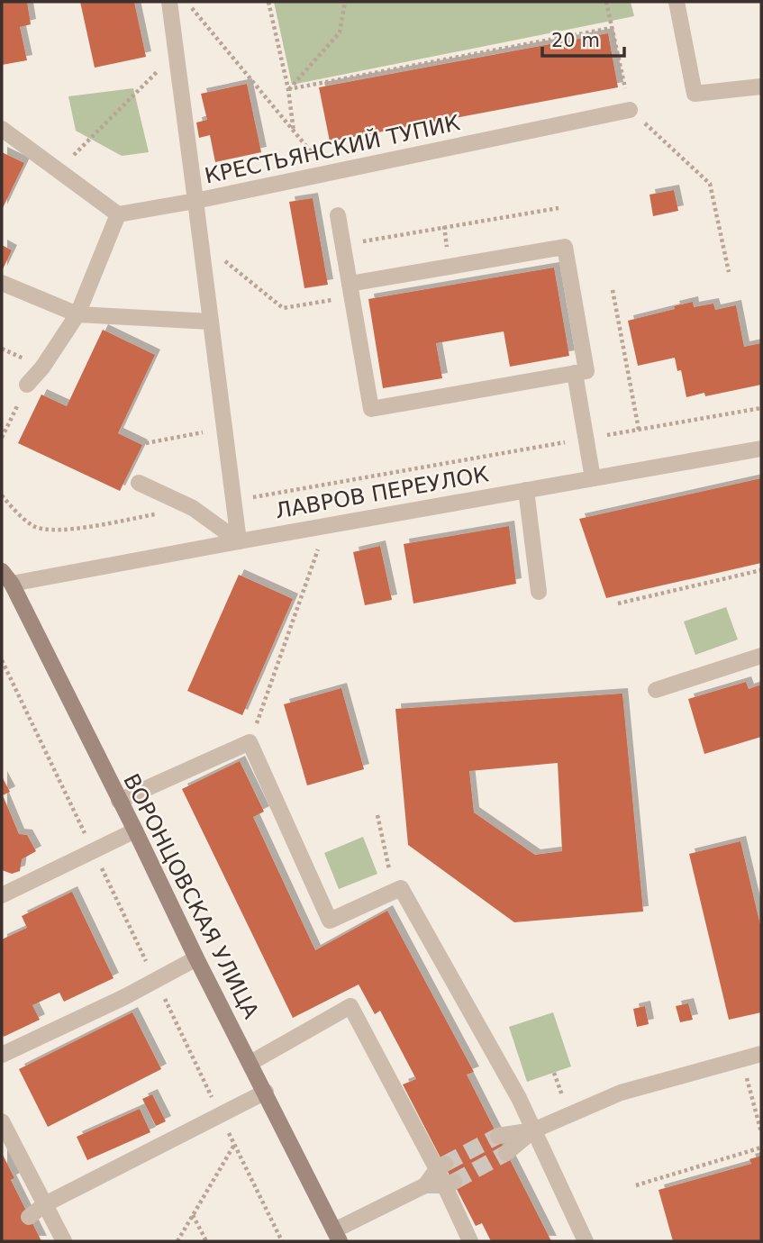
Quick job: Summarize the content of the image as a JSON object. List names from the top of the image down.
{
  "streets": {
    "main road": ["ВОРОНЦОВСКАЯ УЛИЦА"],
    "street": ["КРЕСТЬЯНСКИЙ ТУПИК", "ЛАВРОВ ПЕРЕУЛОК"]
  },
  "crossings": [
    ["КРЕСТЬЯНСКИЙ ТУПИК", "ЛАВРОВ ПЕРЕУЛОК"],
    ["ЛАВРОВ ПЕРЕУЛОК", "ВОРОНЦОВСКАЯ УЛИЦА"]
  ],
  "scale_bar": "20 m"
}
